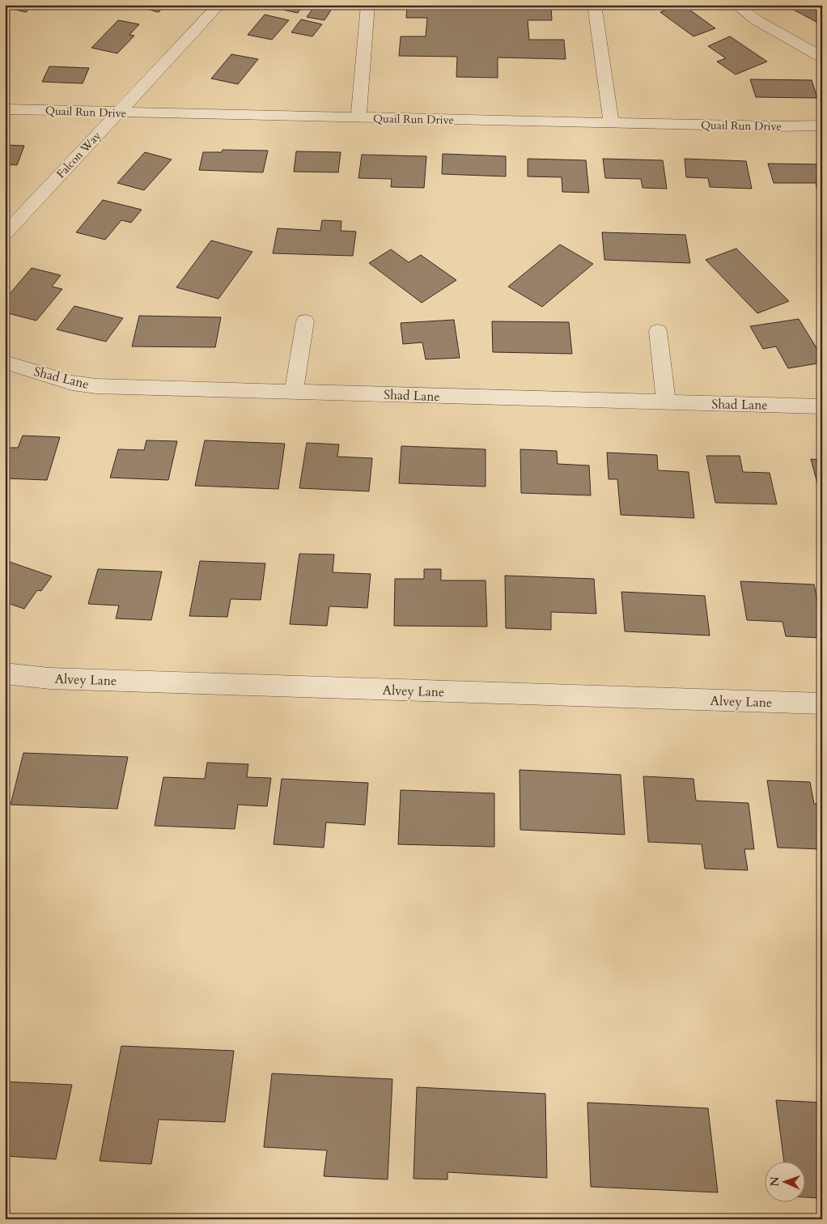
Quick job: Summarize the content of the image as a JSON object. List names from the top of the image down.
{
  "streets": {
    "street": [
      "Quail Run Drive",
      "Falcon Way",
      "Shad Lane",
      "Alvey Lane"
    ]
  },
  "crossings": [
    ["Quail Run Drive", "Falcon Way"]
  ],
  "north": "left"
}
